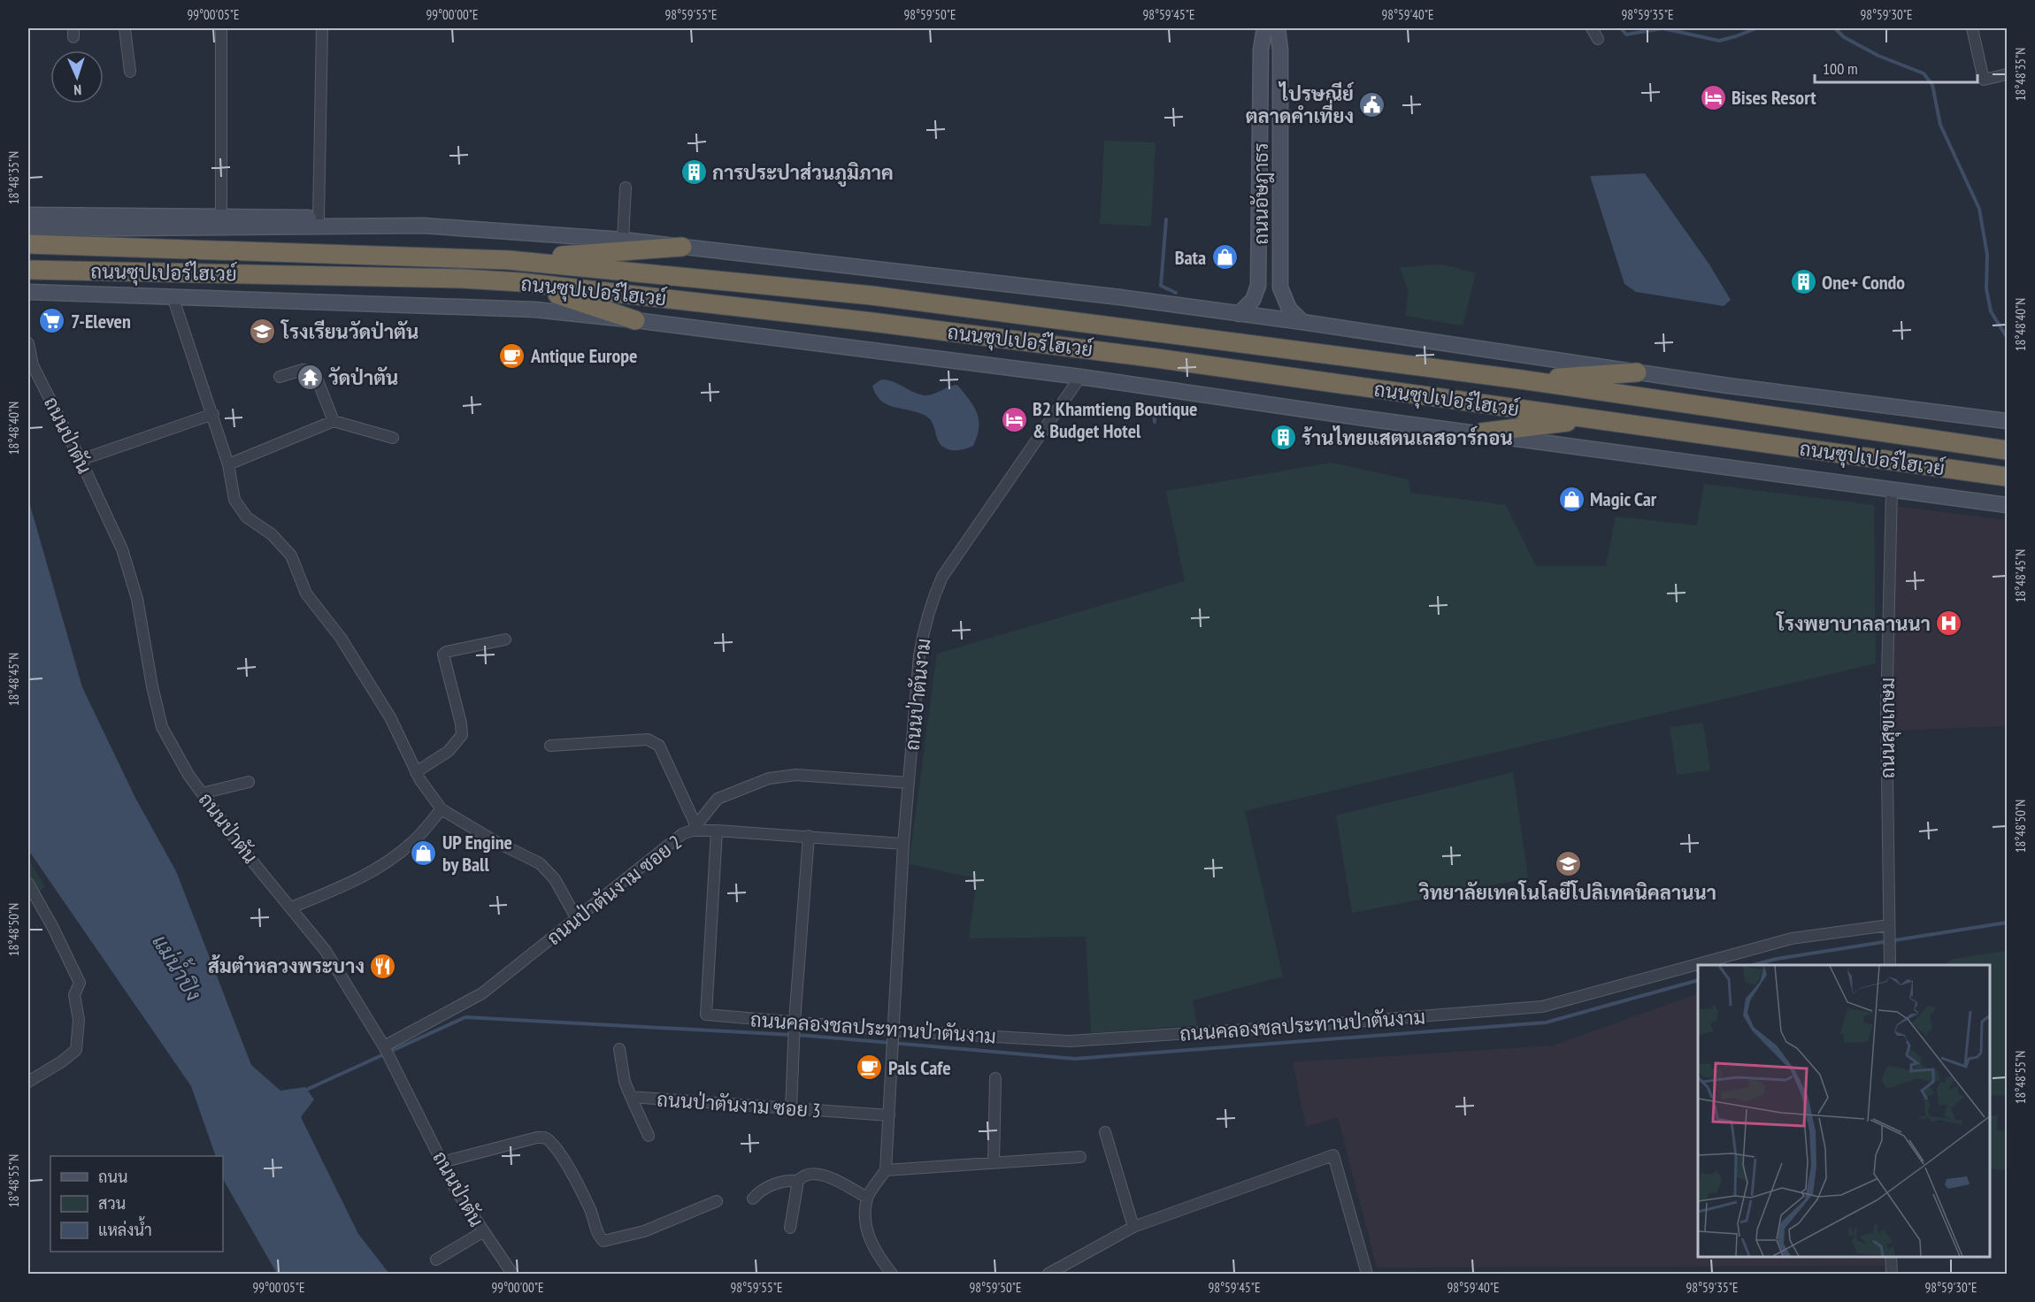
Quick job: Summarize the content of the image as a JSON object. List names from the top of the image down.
{
  "streets": {
    "highway": ["ถนนซุปเปอร์ไฮเวย์"],
    "main road": ["ถนนอัษฎาธร"],
    "street": [
      "ถนนป่าตัน",
      "ถนนป่าตันงาม",
      "ถนนสุขเกษม",
      "ถนนป่าตันงาม ซอย 2",
      "ถนนคลองชลประทานป่าตันงาม",
      "ถนนป่าตันงาม ซอย 3"
    ]
  },
  "crossings": [
    ["ถนนป่าตัน", "ถนนป่าตันงาม ซอย 2"],
    ["ถนนป่าตันงาม", "ถนนป่าตันงาม ซอย 2"],
    ["ถนนป่าตันงาม", "ถนนคลองชลประทานป่าตันงาม"],
    ["ถนนป่าตันงาม", "ถนนป่าตันงาม ซอย 3"],
    ["ถนนสุขเกษม", "ถนนคลองชลประทานป่าตันงาม"],
    ["ถนนป่าตันงาม ซอย 2", "ถนนคลองชลประทานป่าตันงาม"]
  ],
  "water": ["แม่น้ำปิง"],
  "places": {
    "hotel": ["Bises Resort", "B2 Khamtieng Boutique & Budget Hotel"],
    "public building": ["ไปรษณีย์ ตลาดคำเที่ยง"],
    "building": ["การประปาส่วนภูมิภาค", "One+ Condo", "ร้านไทยแสตนเลสอาร์กอน"],
    "shop": ["Bata", "Magic Car", "UP Engine by Ball"],
    "supermarket": ["7-Eleven"],
    "school or university": ["โรงเรียนวัดป่าตัน", "วิทยาลัยเทคโนโลยีโปลิเทคนิคลานนา"],
    "cafe": ["Antique Europe", "Pals Cafe"],
    "temple": ["วัดป่าตัน"],
    "hospital": ["โรงพยาบาลลานนา"],
    "restaurant": ["ส้มตำหลวงพระบาง"]
  },
  "legend": ["ถนน", "สวน", "แหล่งน้ำ"],
  "scale_bar": "100 m",
  "north": "bottom",
  "coordinates": [
    "99°00'05\"E",
    "99°00'00\"E",
    "98°59'55\"E",
    "98°59'50\"E",
    "98°59'45\"E",
    "98°59'40\"E",
    "98°59'35\"E",
    "98°59'30\"E",
    "18°48'35\"N",
    "18°48'40\"N",
    "18°48'45\"N",
    "18°48'50\"N",
    "18°48'55\"N"
  ]
}
